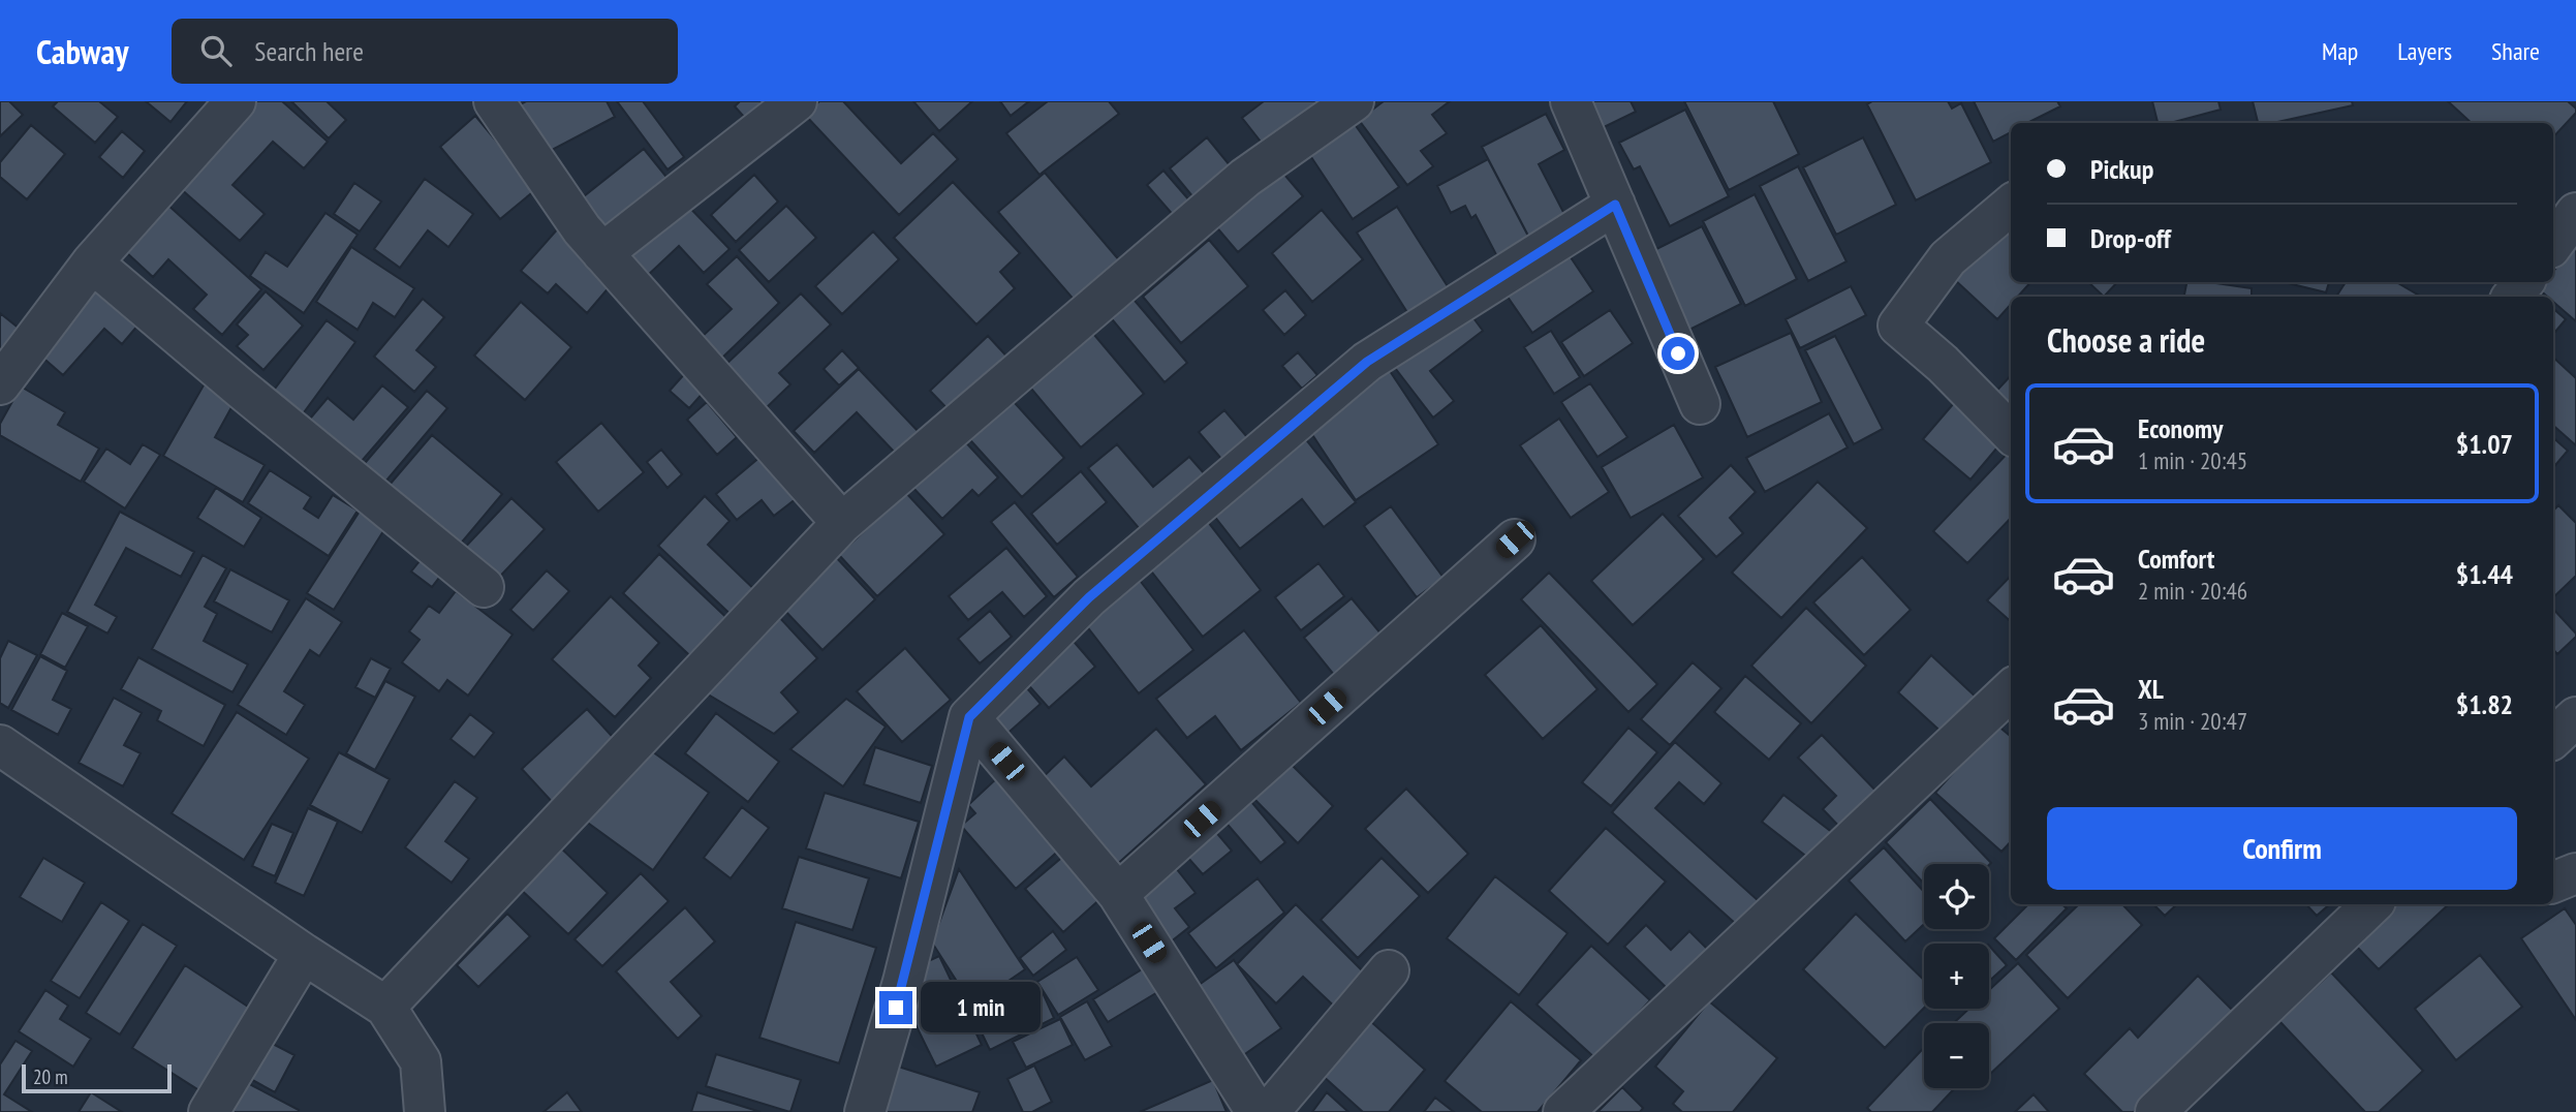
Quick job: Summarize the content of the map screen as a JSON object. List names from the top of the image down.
{
  "scale_bar": "20 m",
  "page": {
    "header": "Cabway",
    "search": "Search here",
    "nav": ["Map", "Layers", "Share"],
    "banner": ["Pickup", "Drop-off"],
    "heading": "Choose a ride",
    "list": [
      {
        "name": "Economy",
        "note": "1 min · 20:45",
        "value": "$1.07"
      },
      {
        "name": "Comfort",
        "note": "2 min · 20:46",
        "value": "$1.44"
      },
      {
        "name": "XL",
        "note": "3 min · 20:47",
        "value": "$1.82"
      }
    ],
    "buttons": "Confirm",
    "map_buttons": ["+", "−"],
    "bubble": "1 min",
    "scale": "20 m"
  }
}
